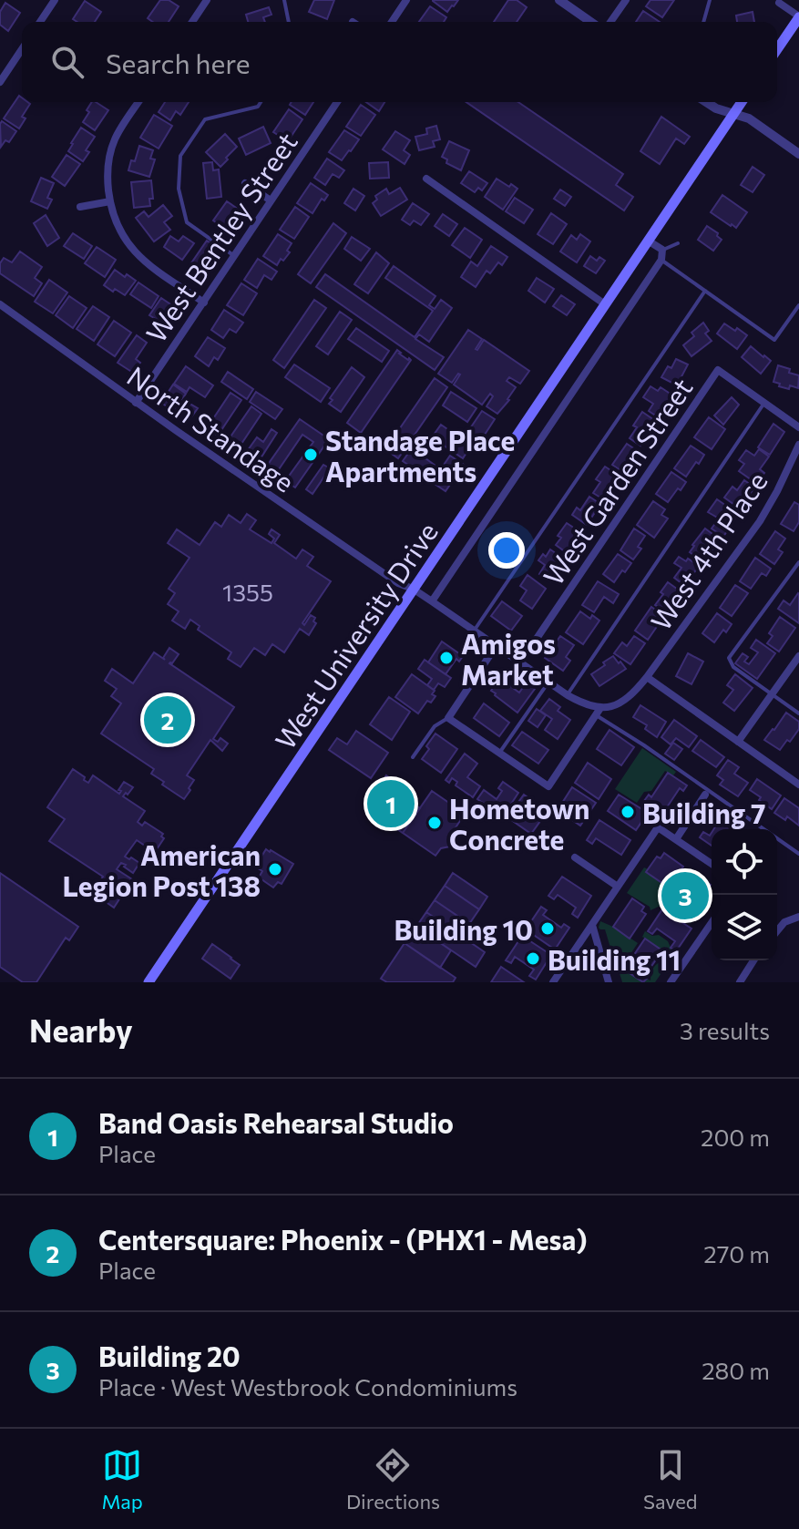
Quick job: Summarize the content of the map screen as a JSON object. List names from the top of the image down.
{
  "streets": {
    "main road": ["West University Drive"],
    "street": [
      "West Bentley Street",
      "North Standage",
      "West Garden Street",
      "West 4th Place"
    ]
  },
  "crossings": [
    ["West Bentley Street", "North Standage"],
    ["North Standage", "West Garden Street"],
    ["North Standage", "West University Drive"]
  ],
  "places": [
    "Standage Place Apartments",
    "Amigos Market",
    "Building 7",
    "Hometown Concrete",
    "American Legion Post 138",
    "Building 10",
    "Building 11"
  ],
  "house_numbers": ["1355"],
  "page": {
    "search": "Search here",
    "pins": ["2", "1", "3"],
    "heading": ["Nearby", "3 results"],
    "list": [
      {
        "mark": "1",
        "name": "Band Oasis Rehearsal Studio",
        "note": "Place",
        "value": "200 m"
      },
      {
        "mark": "2",
        "name": "Centersquare: Phoenix - (PHX1 - Mesa)",
        "note": "Place",
        "value": "270 m"
      },
      {
        "mark": "3",
        "name": "Building 20",
        "note": "Place · West Westbrook Condominiums",
        "value": "280 m"
      }
    ],
    "nav": ["Map", "Directions", "Saved"]
  }
}
